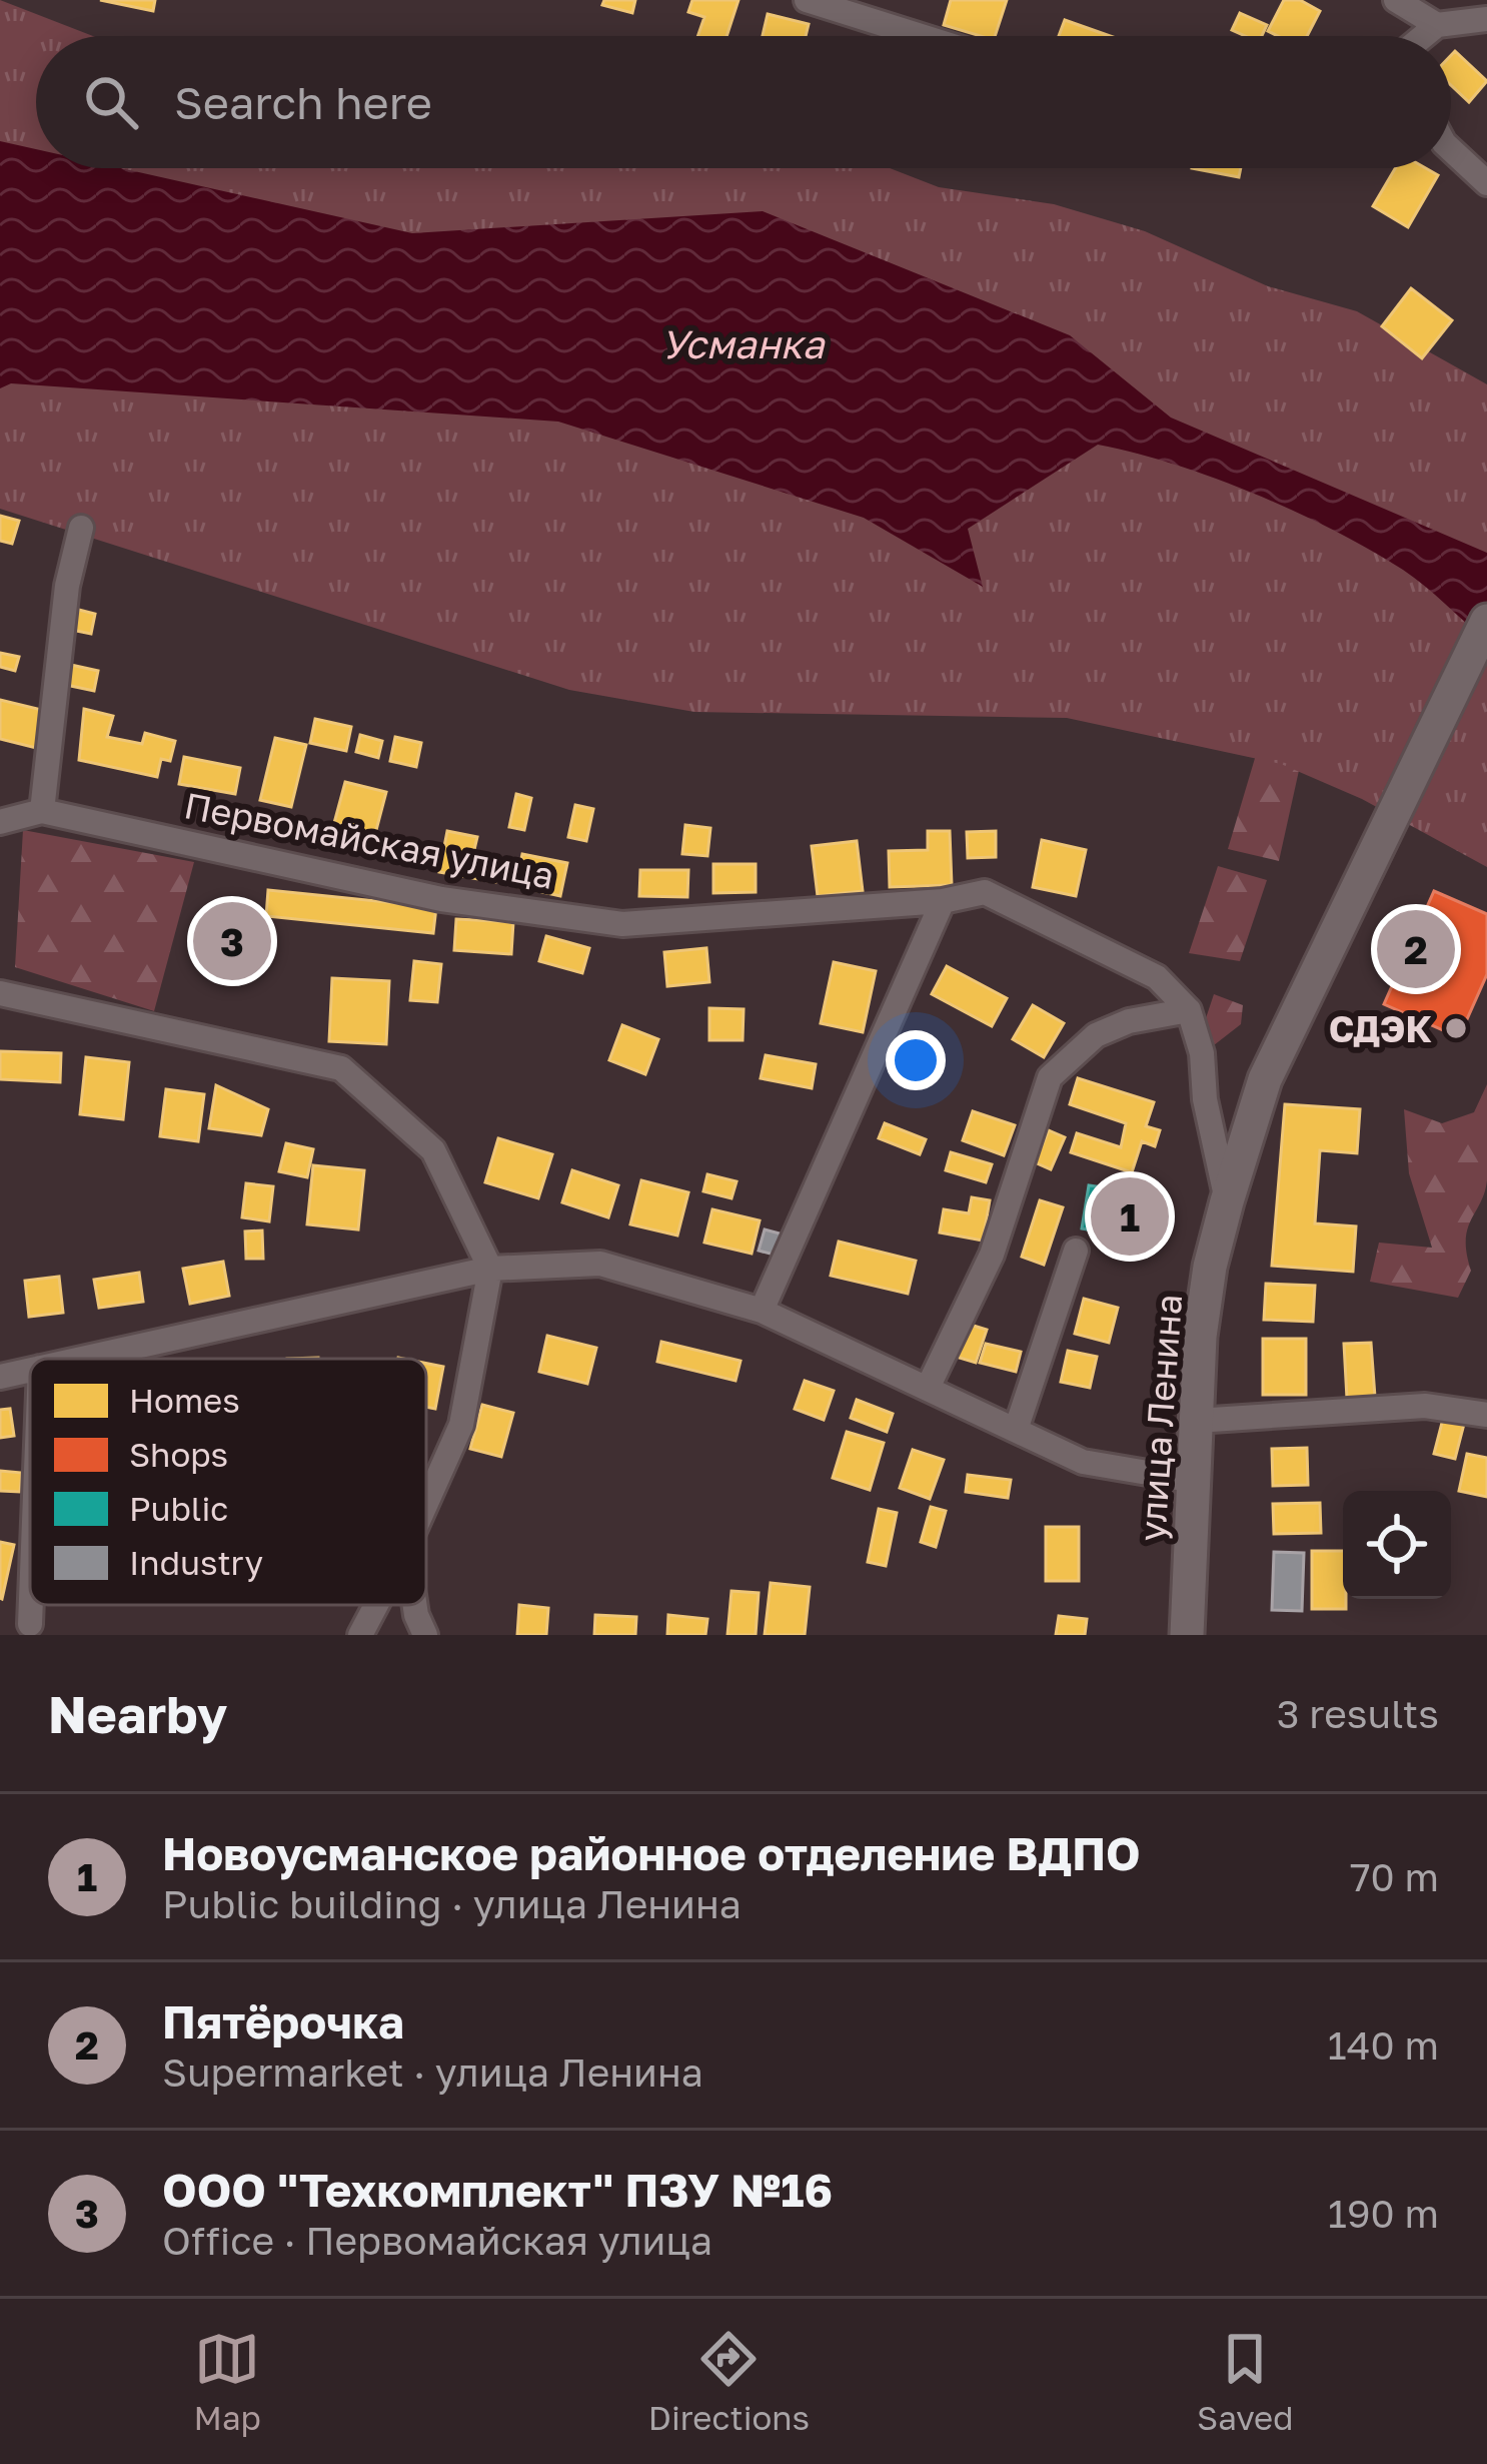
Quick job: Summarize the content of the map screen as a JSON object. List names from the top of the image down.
{
  "streets": {
    "main road": ["улица Ленина"],
    "street": ["Первомайская улица"]
  },
  "water": ["Усманка"],
  "places": ["СДЭК"],
  "legend": [
    "Homes",
    "Shops",
    "Public",
    "Industry"
  ],
  "page": {
    "search": "Search here",
    "pins": ["3", "2", "1"],
    "heading": ["Nearby", "3 results"],
    "list": [
      {
        "mark": "1",
        "name": "Новоусманское районное отделение ВДПО",
        "note": "Public building · улица Ленина",
        "value": "70 m"
      },
      {
        "mark": "2",
        "name": "Пятёрочка",
        "note": "Supermarket · улица Ленина",
        "value": "140 m"
      },
      {
        "mark": "3",
        "name": "ООО \"Техкомплект\" ПЗУ №16",
        "note": "Office · Первомайская улица",
        "value": "190 m"
      }
    ],
    "nav": ["Map", "Directions", "Saved"]
  }
}
